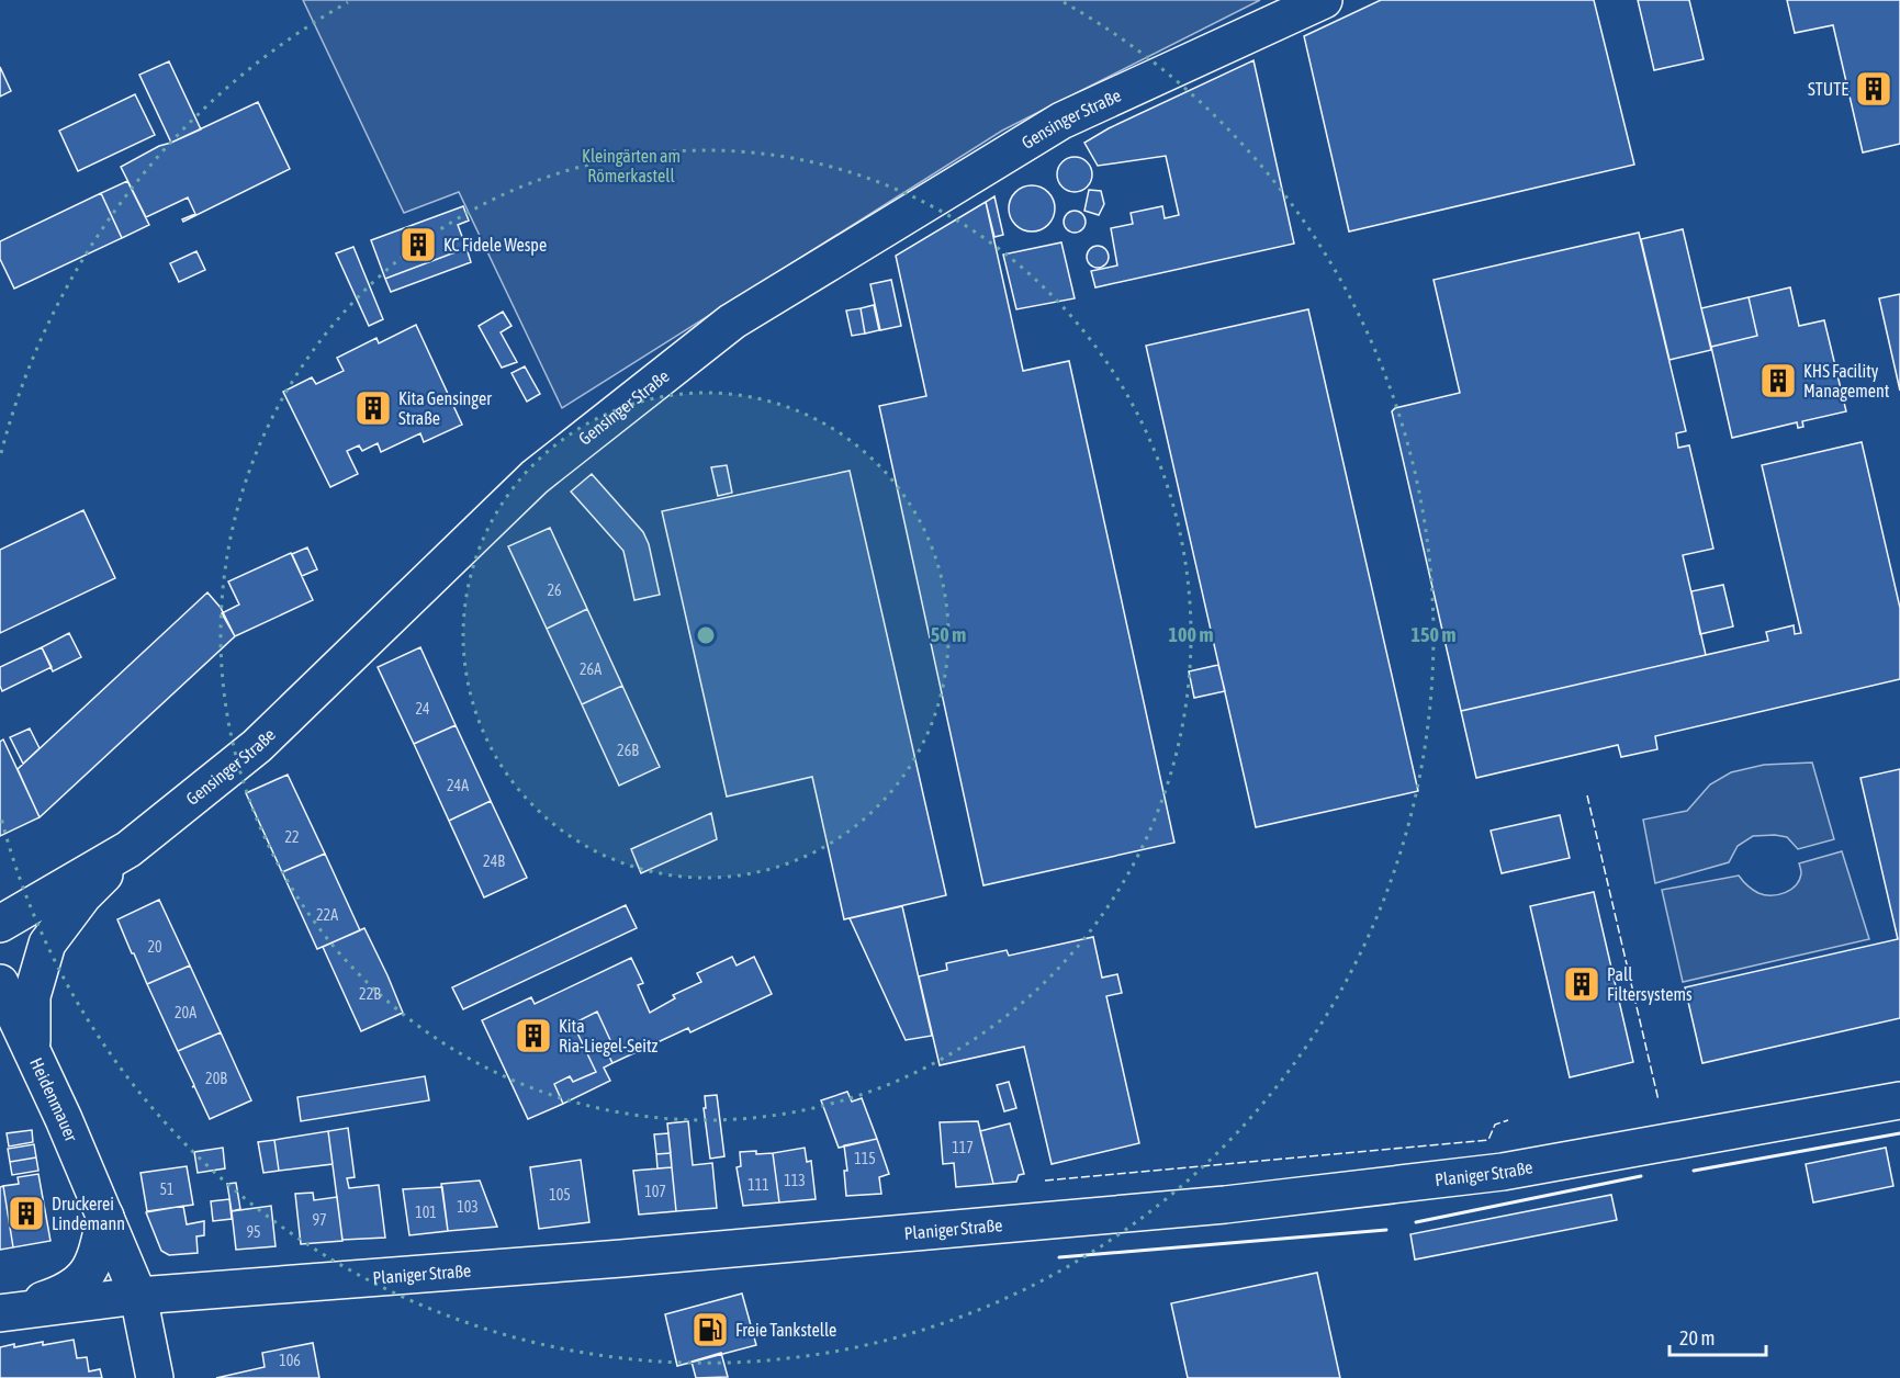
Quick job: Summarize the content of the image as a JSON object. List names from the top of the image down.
{
  "streets": {
    "street": ["Gensinger Straße", "Heidenmauer", "Planiger Straße"]
  },
  "crossings": [
    ["Heidenmauer", "Planiger Straße"]
  ],
  "parks": ["Kleingärten am Römerkastell"],
  "places": {
    "building": [
      "STUTE",
      "KC Fidele Wespe",
      "KHS Facility Management",
      "Kita Gensinger Straße",
      "Pall Filtersystems",
      "Kita Ria-Liegel-Seitz",
      "Druckerei Lindemann"
    ],
    "fuel station": ["Freie Tankstelle"]
  },
  "house_numbers": [
    "26",
    "26A",
    "24",
    "26B",
    "24A",
    "22",
    "24B",
    "22A",
    "20",
    "22B",
    "20A",
    "20B",
    "117",
    "115",
    "113",
    "111",
    "51",
    "107",
    "105",
    "103",
    "101",
    "97",
    "95",
    "106"
  ],
  "scale_bar": "20 m",
  "rings": ["50 m", "100 m", "150 m"]
}
